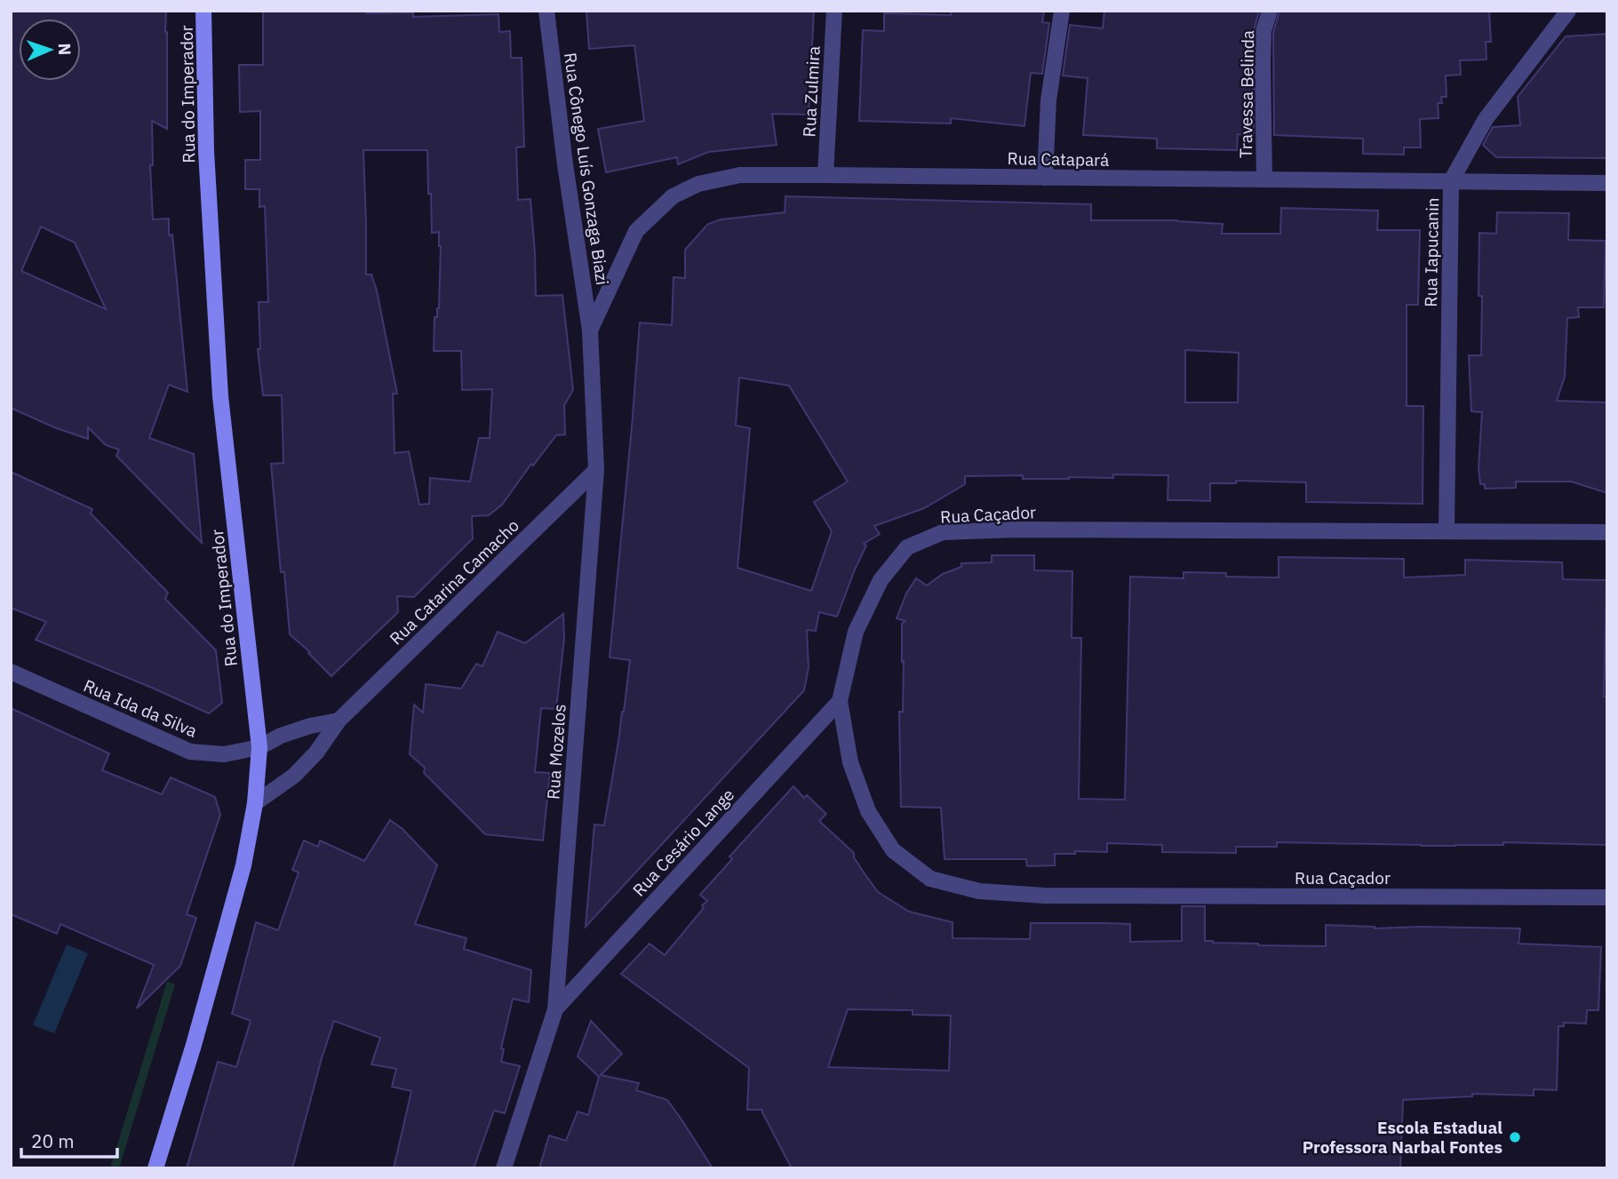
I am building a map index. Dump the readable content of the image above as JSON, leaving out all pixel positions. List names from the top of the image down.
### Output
{
  "streets": {
    "street": [
      "Rua Zulmira",
      "Rua do Imperador",
      "Travessa Belinda",
      "Rua Catapará",
      "Rua Cônego Luís Gonzaga Biazi",
      "Rua Iapucanin",
      "Rua Caçador",
      "Rua Catarina Camacho",
      "Rua Ida da Silva",
      "Rua Mozelos",
      "Rua Cesário Lange"
    ]
  },
  "crossings": [
    ["Rua Zulmira", "Rua Catapará"],
    ["Rua do Imperador", "Rua Catarina Camacho"],
    ["Rua do Imperador", "Rua Ida da Silva"],
    ["Travessa Belinda", "Rua Catapará"],
    ["Rua Catapará", "Rua Cônego Luís Gonzaga Biazi"],
    ["Rua Catapará", "Rua Iapucanin"],
    ["Rua Catapará", "Rua Mozelos"],
    ["Rua Cônego Luís Gonzaga Biazi", "Rua Mozelos"],
    ["Rua Iapucanin", "Rua Caçador"],
    ["Rua Caçador", "Rua Cesário Lange"],
    ["Rua Catarina Camacho", "Rua Mozelos"],
    ["Rua Mozelos", "Rua Cesário Lange"]
  ],
  "places": ["Escola Estadual Professora Narbal Fontes"],
  "scale_bar": "20 m",
  "north": "right"
}
